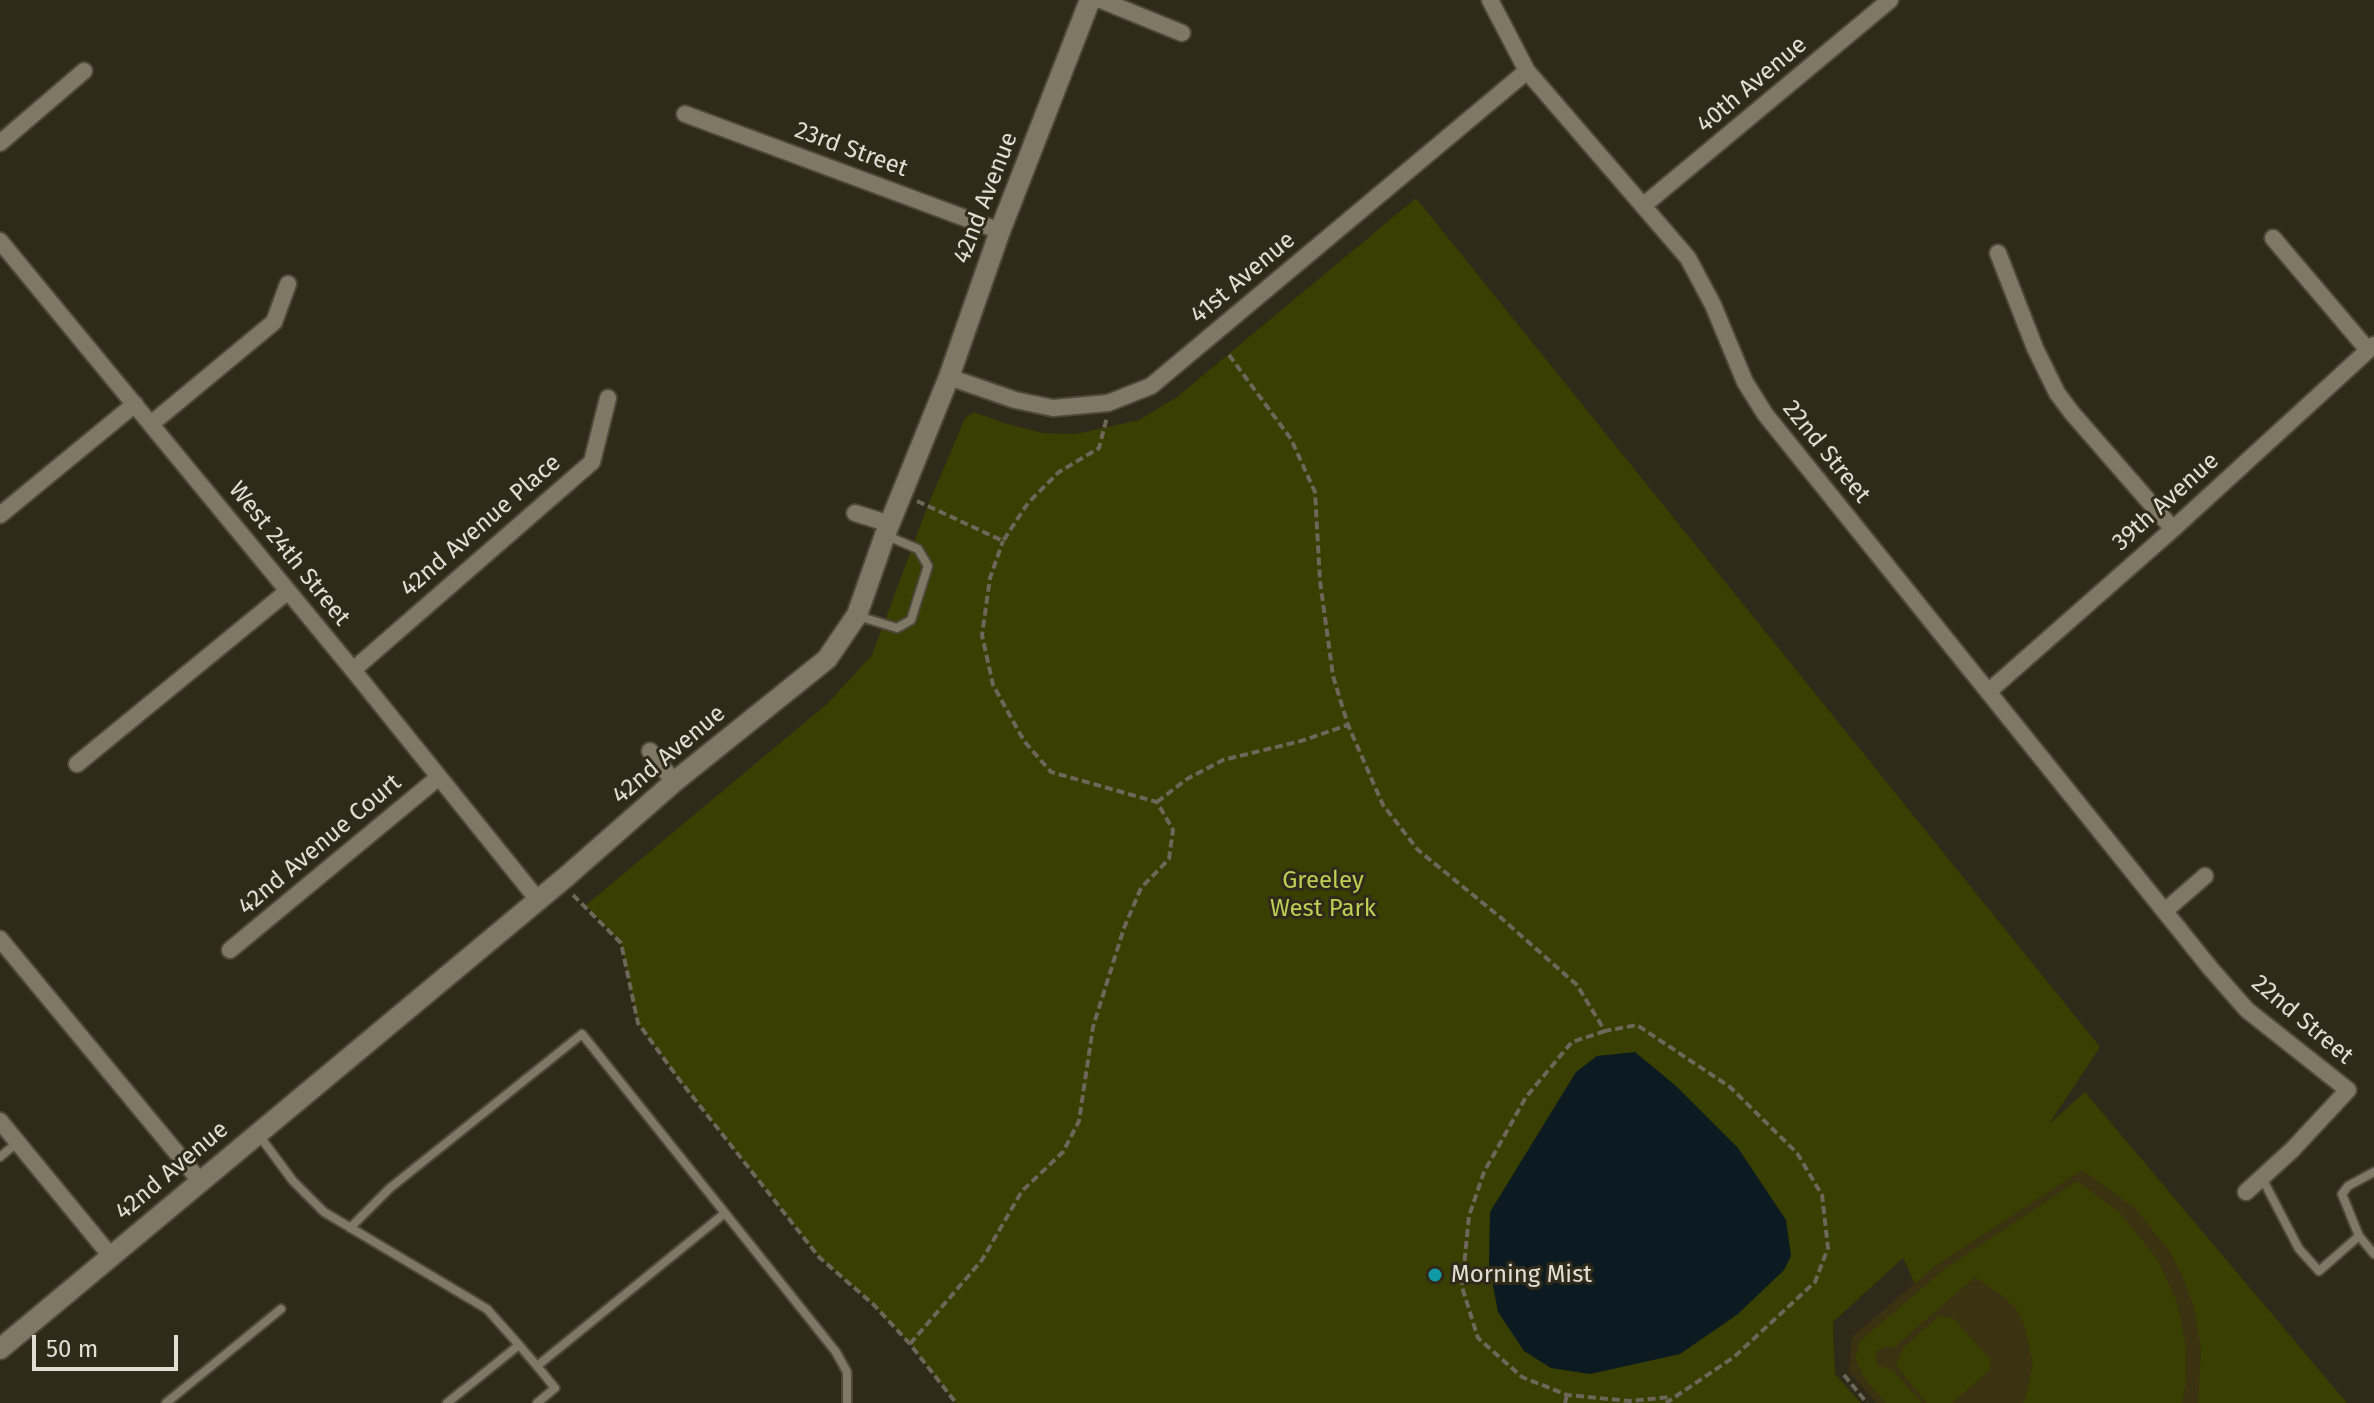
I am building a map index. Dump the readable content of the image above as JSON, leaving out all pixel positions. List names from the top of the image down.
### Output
{
  "streets": {
    "street": [
      "40th Avenue",
      "23rd Street",
      "42nd Avenue",
      "41st Avenue",
      "22nd Street",
      "39th Avenue",
      "42nd Avenue Place",
      "West 24th Street",
      "42nd Avenue Court"
    ]
  },
  "crossings": [
    ["40th Avenue", "22nd Street"],
    ["23rd Street", "42nd Avenue"],
    ["42nd Avenue", "41st Avenue"],
    ["42nd Avenue", "West 24th Street"],
    ["41st Avenue", "22nd Street"],
    ["22nd Street", "39th Avenue"],
    ["42nd Avenue Place", "West 24th Street"],
    ["West 24th Street", "42nd Avenue Court"]
  ],
  "parks": ["Greeley West Park"],
  "places": ["Morning Mist"],
  "scale_bar": "50 m"
}
